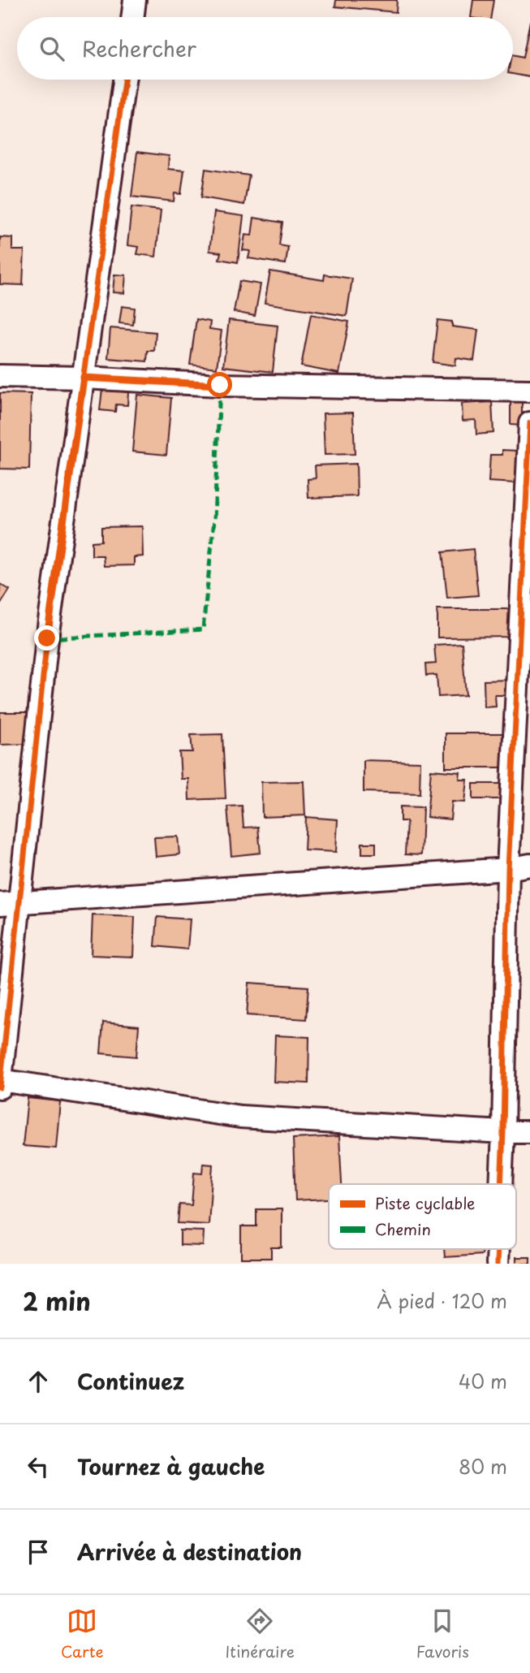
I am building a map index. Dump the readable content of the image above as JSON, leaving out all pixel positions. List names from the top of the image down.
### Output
{
  "legend": ["Piste cyclable", "Chemin"],
  "page": {
    "search": "Rechercher",
    "heading": ["2 min", "À pied · 120 m"],
    "list": [
      ["Continuez", "40 m"],
      ["Tournez à gauche", "80 m"],
      "Arrivée à destination"
    ],
    "nav": ["Carte", "Itinéraire", "Favoris"]
  }
}
